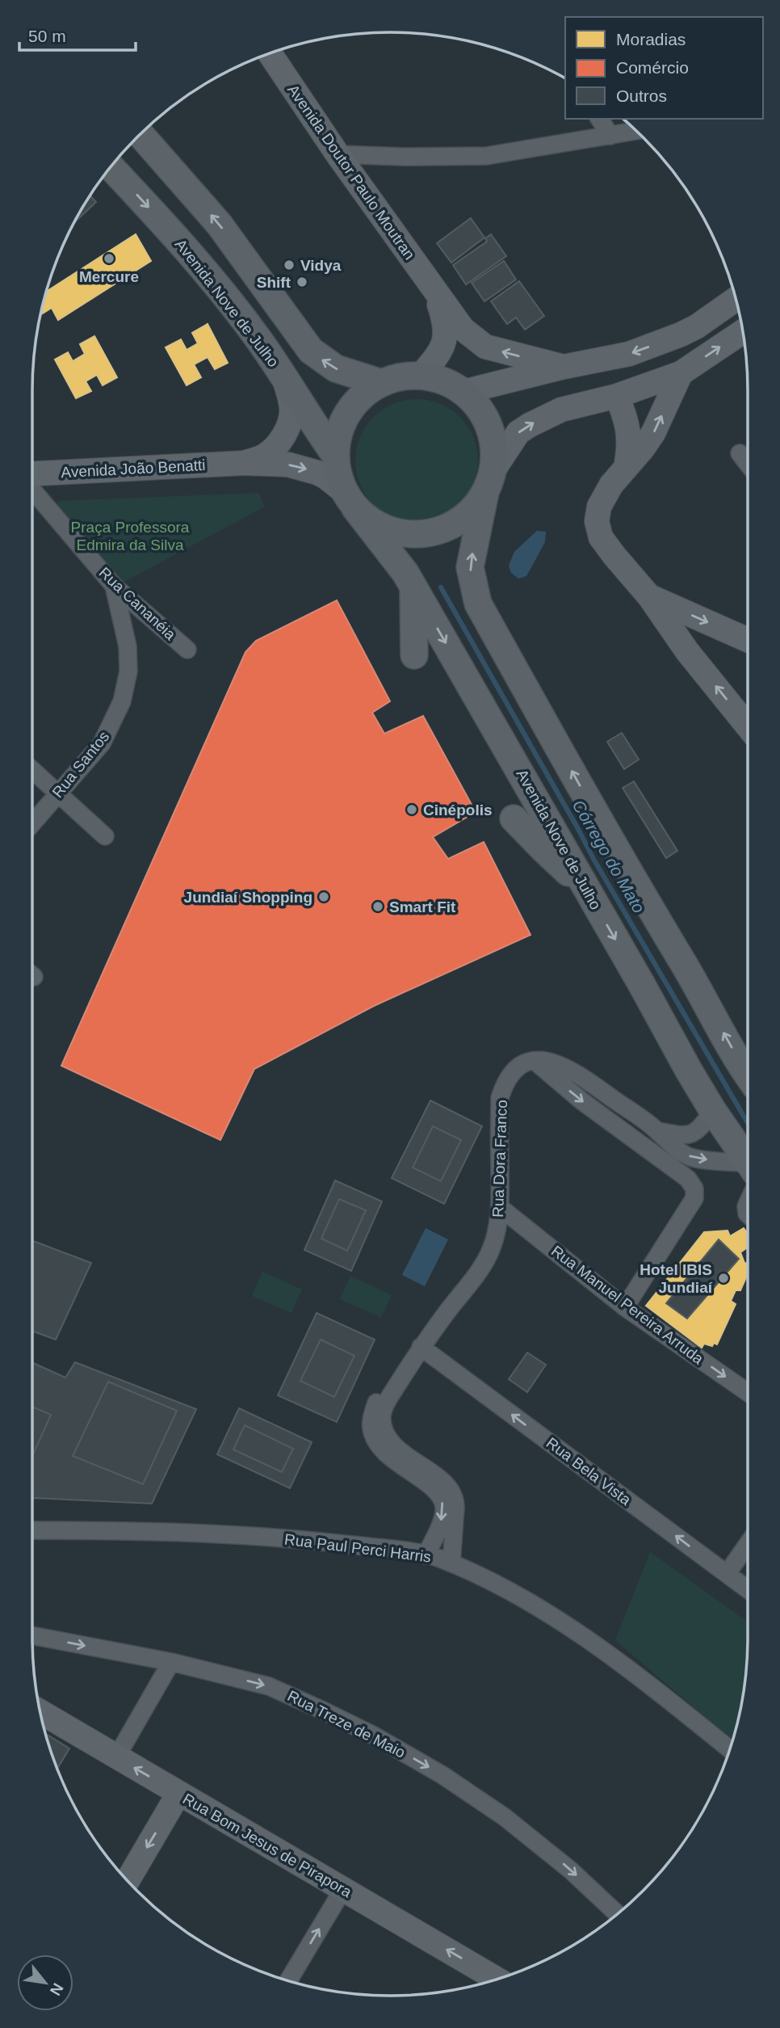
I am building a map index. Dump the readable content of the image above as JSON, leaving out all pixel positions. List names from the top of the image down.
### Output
{
  "streets": {
    "main road": ["Avenida Nove de Julho"],
    "street": [
      "Avenida Doutor Paulo Moutran",
      "Avenida João Benatti",
      "Rua Cananéia",
      "Rua Santos",
      "Rua Dora Franco",
      "Rua Manuel Pereira Arruda",
      "Rua Bela Vista",
      "Rua Paul Perci Harris",
      "Rua Treze de Maio",
      "Rua Bom Jesus de Pirapora"
    ]
  },
  "crossings": [
    ["Avenida Nove de Julho", "Avenida João Benatti"],
    ["Rua Cananéia", "Rua Santos"],
    ["Rua Dora Franco", "Rua Manuel Pereira Arruda"],
    ["Rua Dora Franco", "Rua Bela Vista"],
    ["Rua Dora Franco", "Rua Paul Perci Harris"]
  ],
  "one_way": [
    "Rua Manuel Pereira Arruda",
    "Rua Bela Vista",
    "Rua Treze de Maio",
    "Rua Bom Jesus de Pirapora"
  ],
  "water": ["Córrego do Mato"],
  "parks": ["Praça Professora Edmira da Silva"],
  "places": [
    "Mercure",
    "Vidya",
    "Shift",
    "Cinépolis",
    "Jundiaí Shopping",
    "Smart Fit",
    "Hotel IBIS Jundiaí"
  ],
  "legend": ["Moradias", "Comércio", "Outros"],
  "scale_bar": "50 m",
  "north": "bottom right"
}
